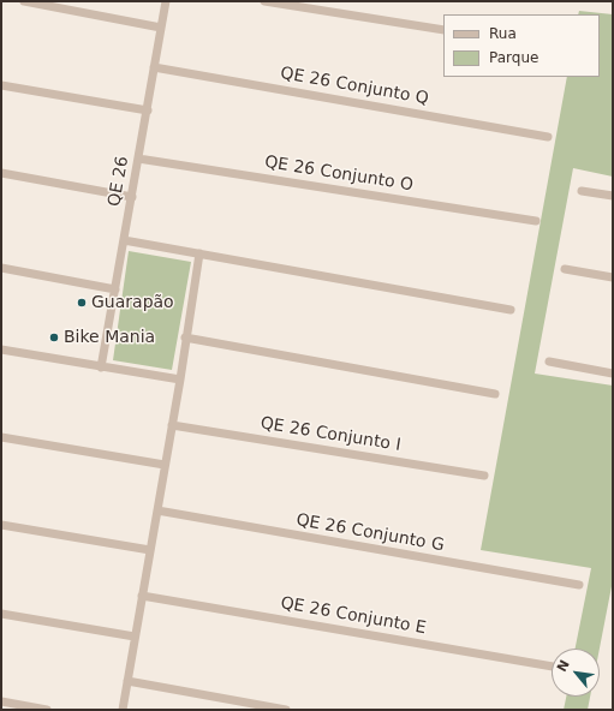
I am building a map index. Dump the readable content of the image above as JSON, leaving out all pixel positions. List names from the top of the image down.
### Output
{
  "streets": {
    "street": [
      "QE 26 Conjunto Q",
      "QE 26 Conjunto O",
      "QE 26",
      "QE 26 Conjunto I",
      "QE 26 Conjunto G",
      "QE 26 Conjunto E"
    ]
  },
  "crossings": [
    ["QE 26 Conjunto Q", "QE 26"],
    ["QE 26 Conjunto O", "QE 26"]
  ],
  "places": ["Guarapão", "Bike Mania"],
  "legend": ["Rua", "Parque"],
  "north": "top left"
}
